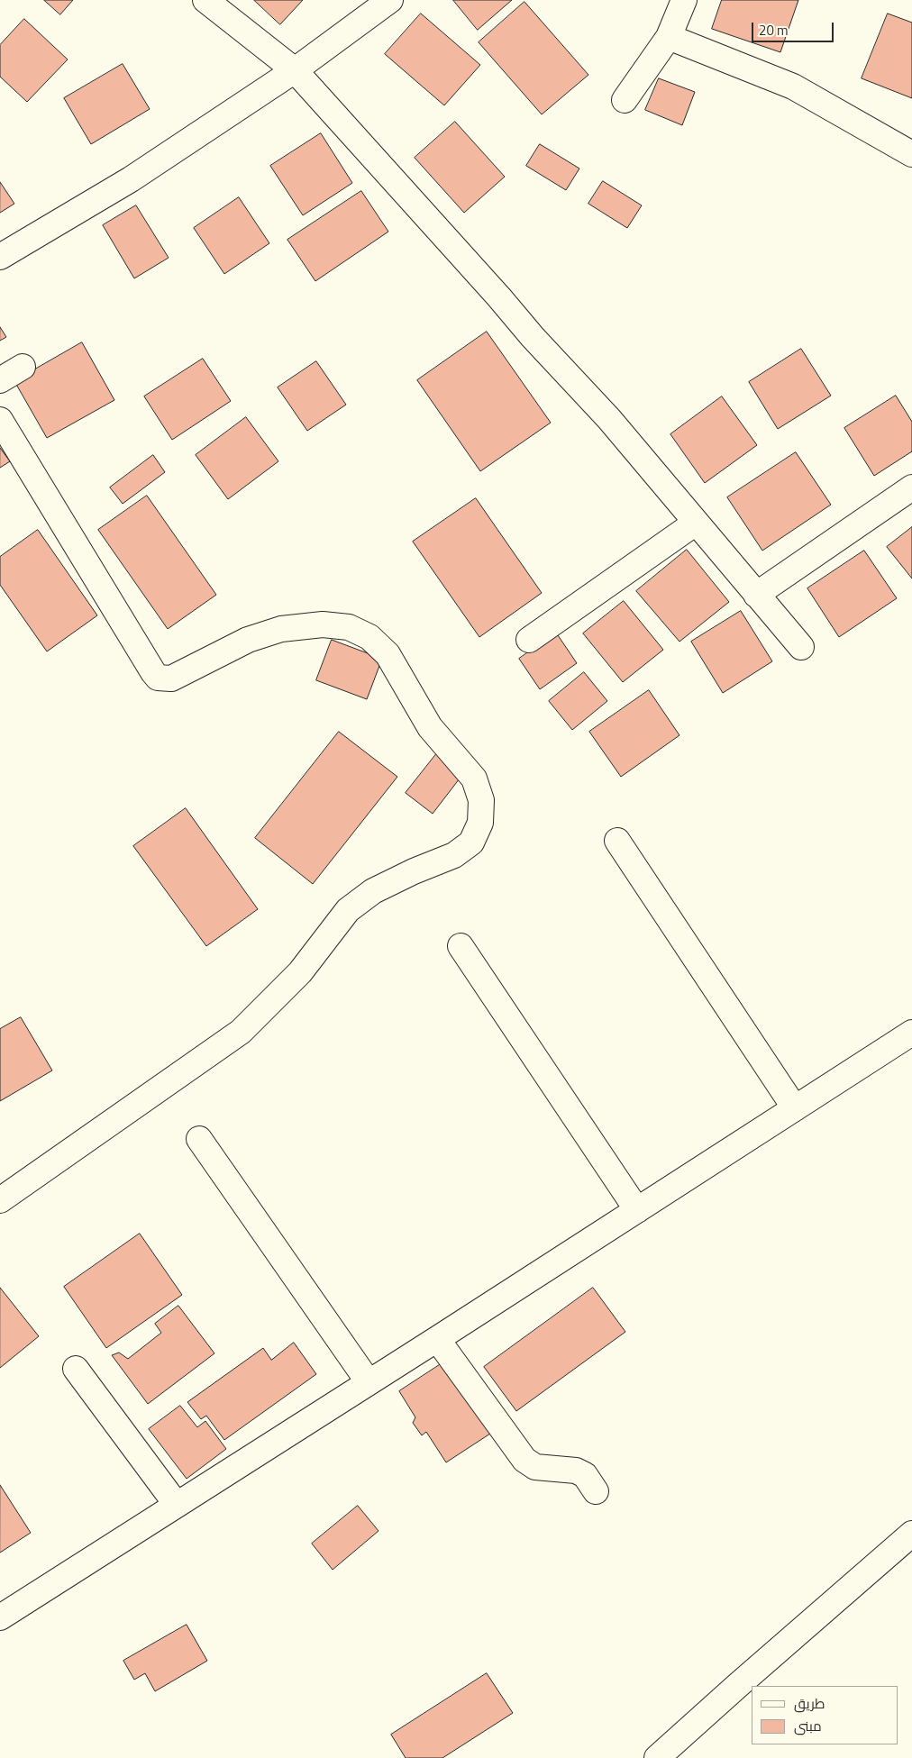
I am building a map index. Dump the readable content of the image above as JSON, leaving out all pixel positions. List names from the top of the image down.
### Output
{
  "legend": ["طريق", "مبنى"],
  "scale_bar": "20 m"
}
